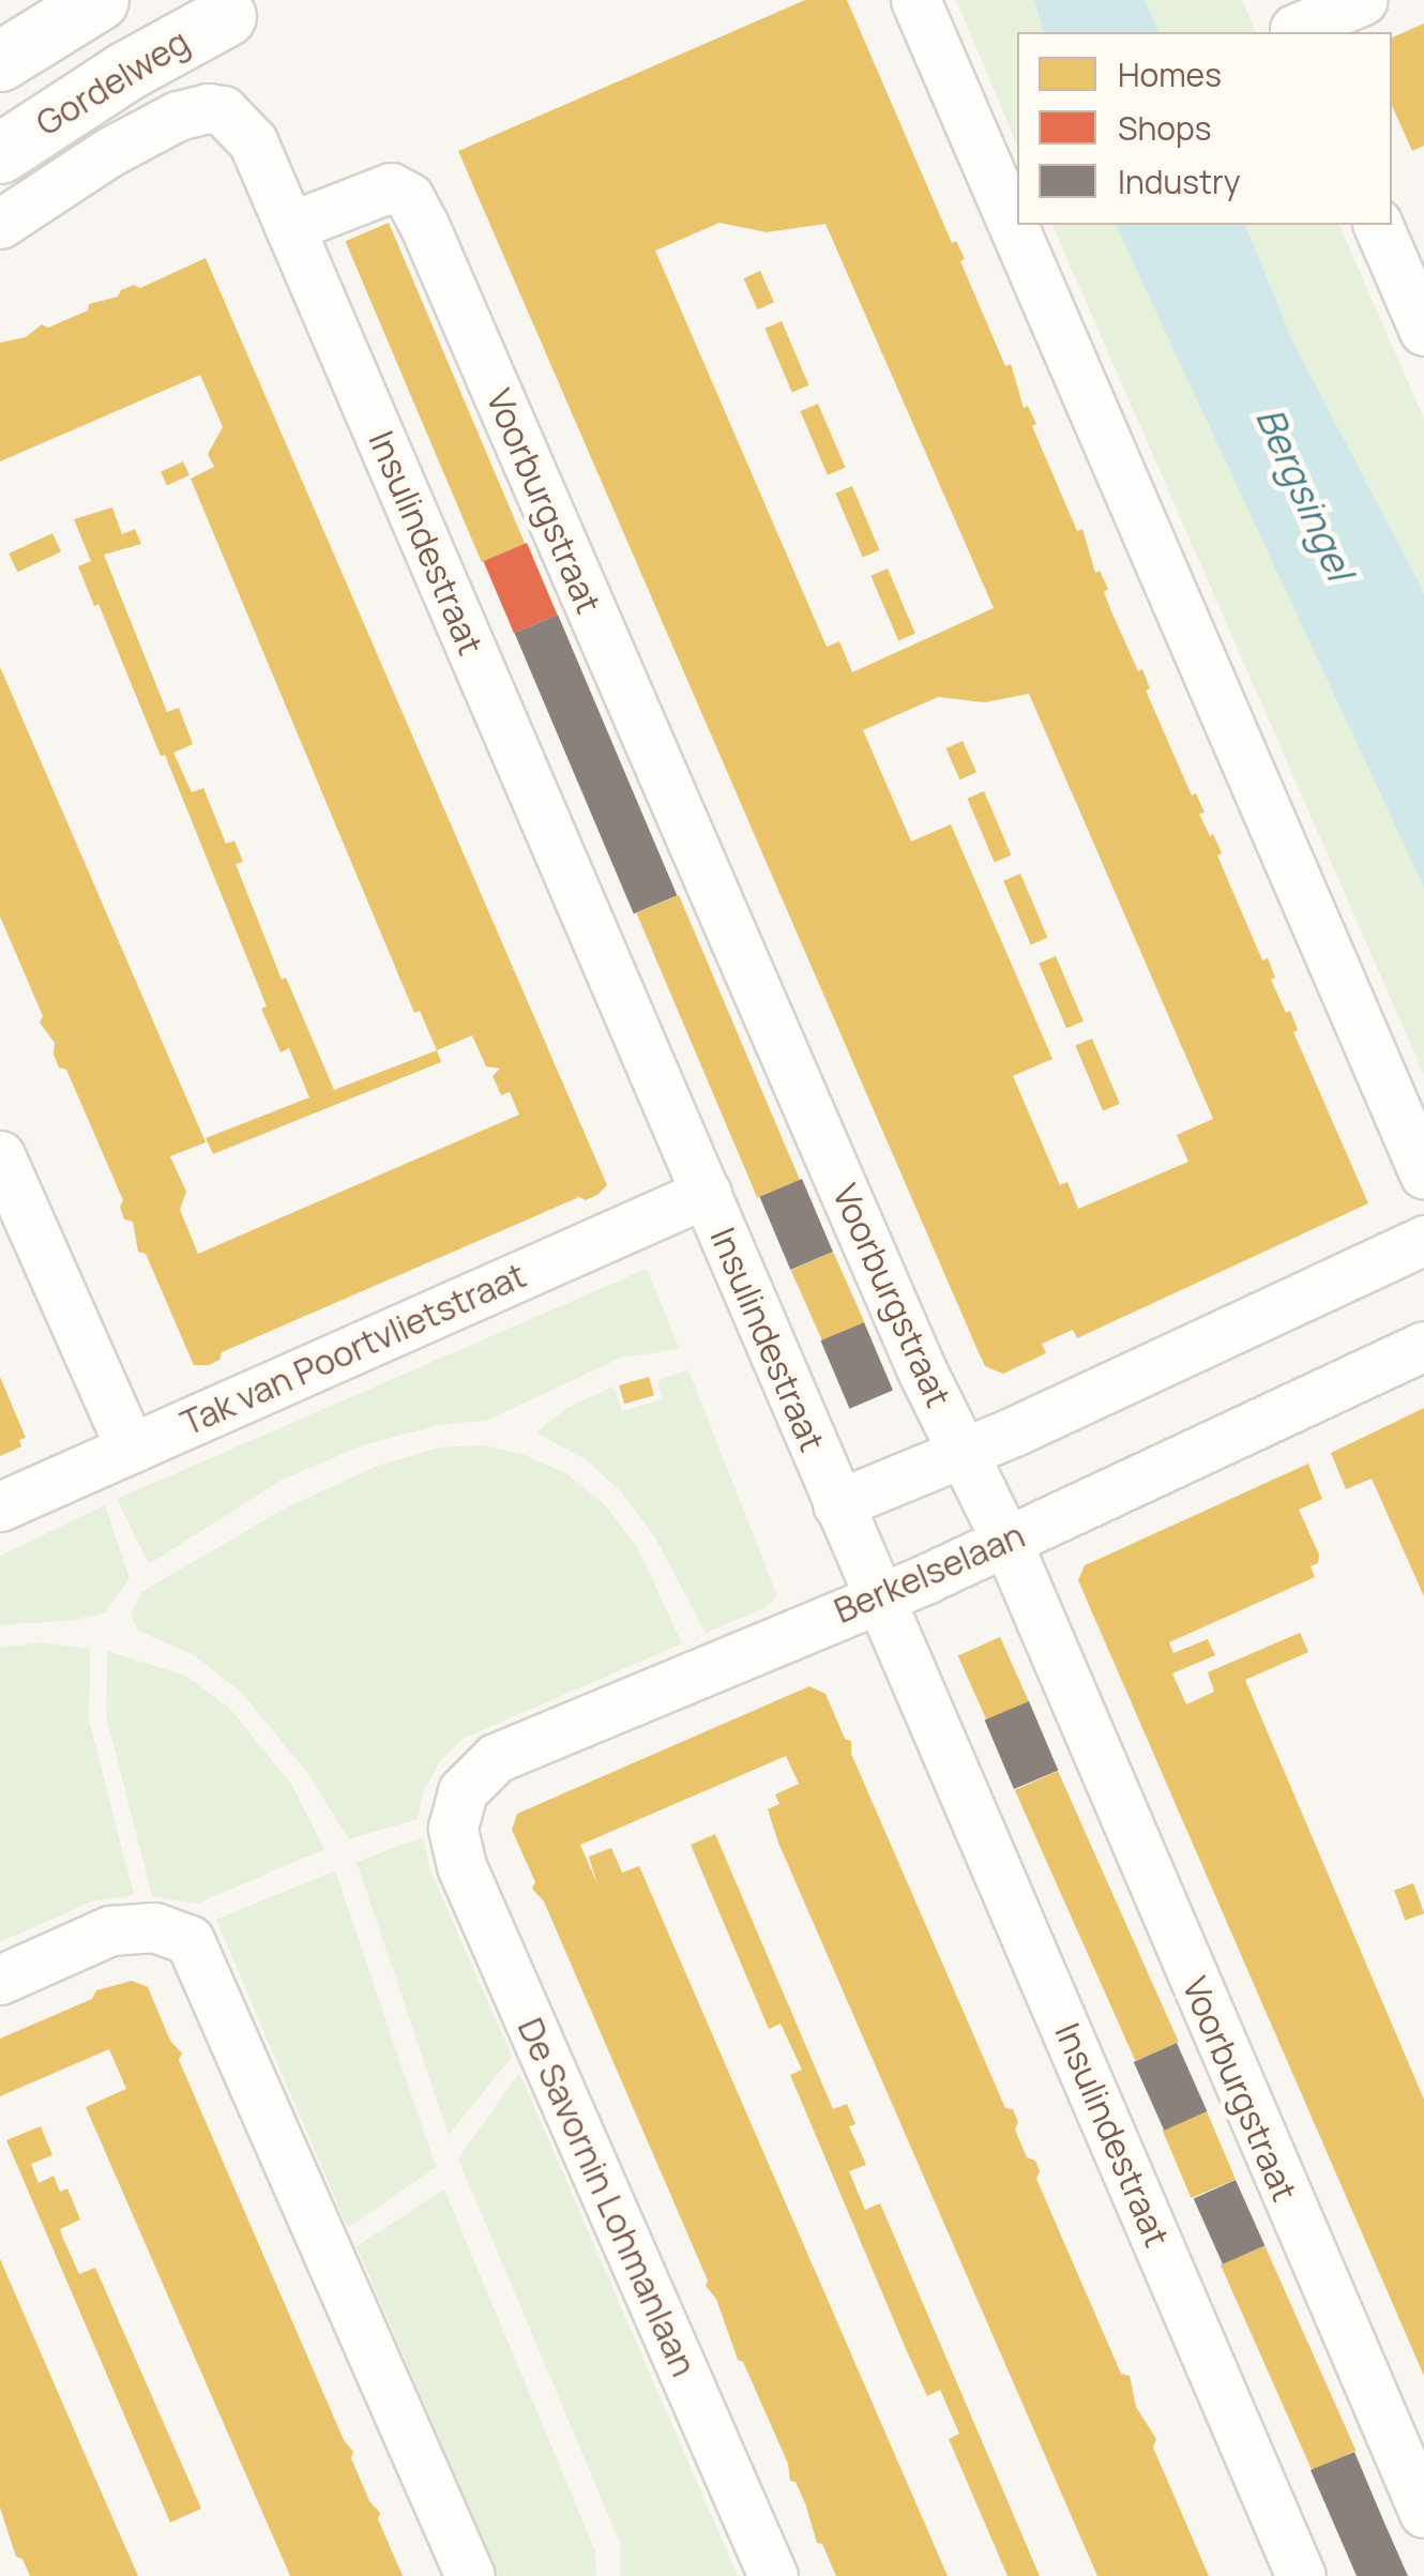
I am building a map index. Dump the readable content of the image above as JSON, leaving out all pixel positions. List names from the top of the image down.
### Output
{
  "streets": {
    "main road": ["Gordelweg"],
    "street": [
      "Voorburgstraat",
      "Insulindestraat",
      "Tak van Poortvlietstraat",
      "Berkelselaan",
      "De Savornin Lohmanlaan"
    ]
  },
  "crossings": [
    ["Gordelweg", "Insulindestraat"],
    ["Voorburgstraat", "Insulindestraat"],
    ["Voorburgstraat", "Berkelselaan"],
    ["Insulindestraat", "Tak van Poortvlietstraat"],
    ["Insulindestraat", "Berkelselaan"],
    ["Berkelselaan", "De Savornin Lohmanlaan"]
  ],
  "water": ["Bergsingel"],
  "legend": ["Homes", "Shops", "Industry"]
}
